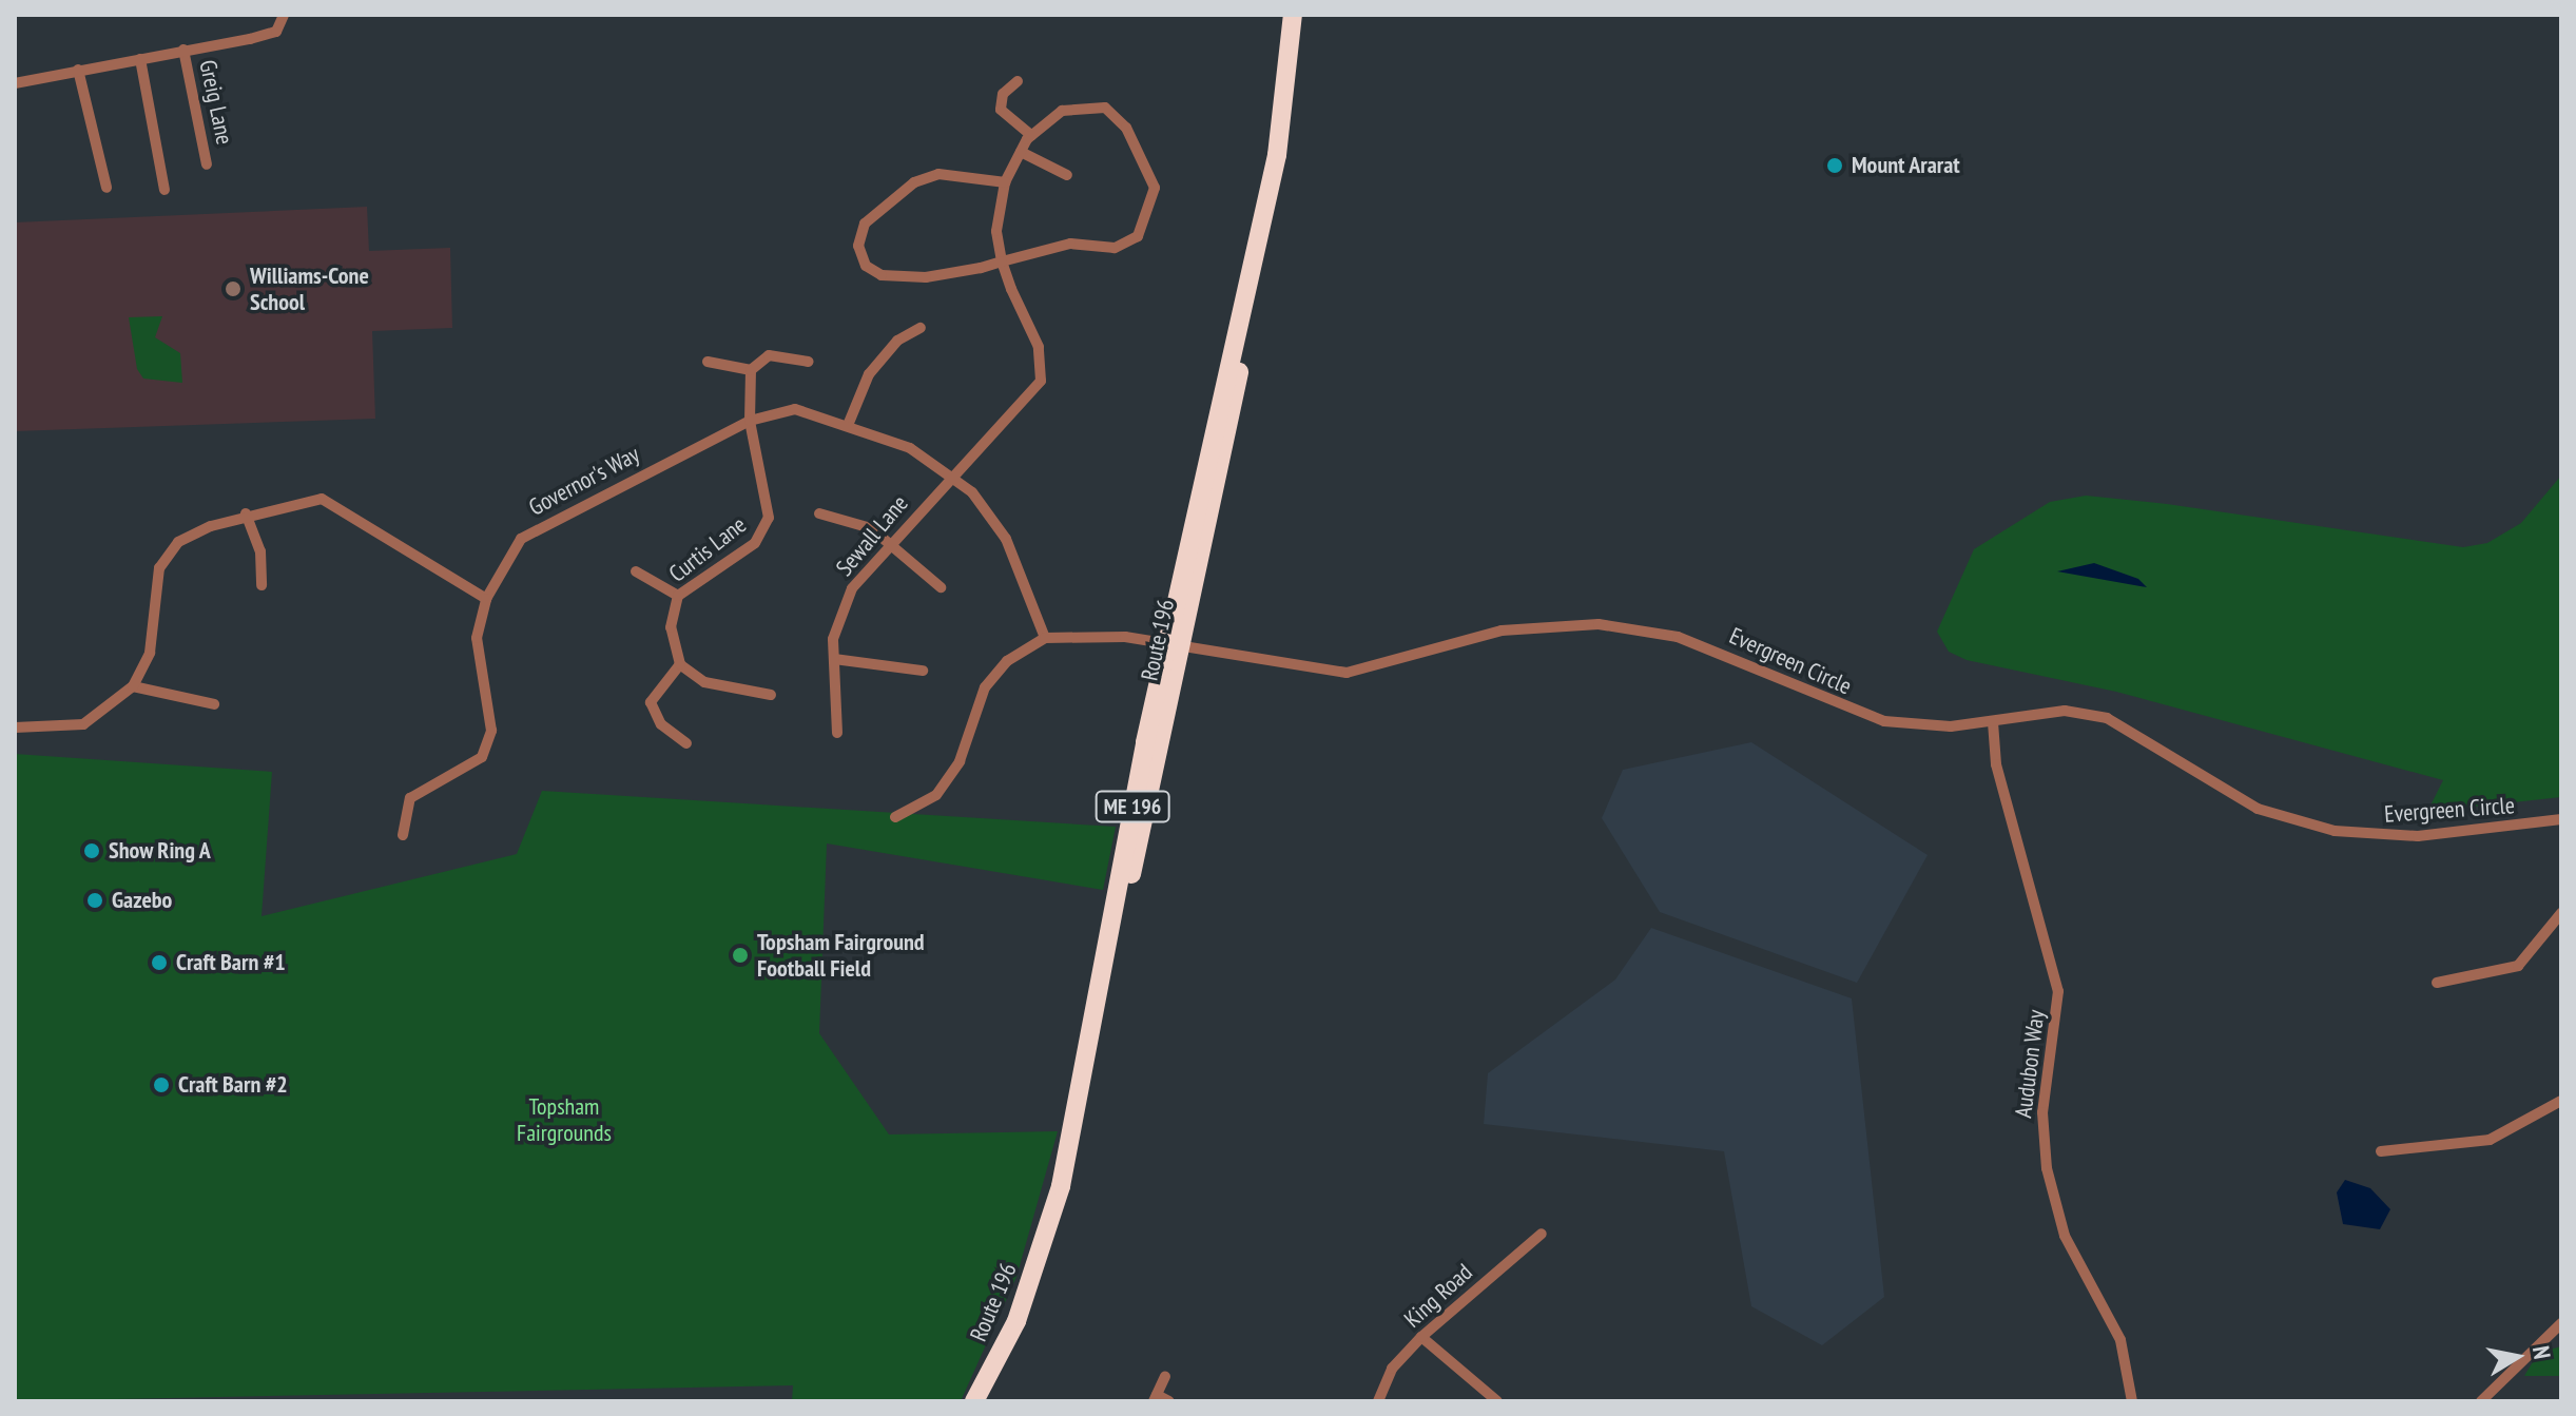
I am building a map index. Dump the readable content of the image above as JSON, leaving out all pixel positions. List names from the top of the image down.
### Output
{
  "streets": {
    "highway": ["Route 196", "ME 196"],
    "street": [
      "Greig Lane",
      "Governor's Way",
      "Sewall Lane",
      "Curtis Lane",
      "Evergreen Circle",
      "Audubon Way",
      "King Road"
    ]
  },
  "crossings": [
    ["Governor's Way", "Sewall Lane"],
    ["Governor's Way", "Curtis Lane"],
    ["Governor's Way", "Evergreen Circle"],
    ["Route 196", "Evergreen Circle"],
    ["Evergreen Circle", "Audubon Way"]
  ],
  "parks": ["Topsham Fairgrounds"],
  "places": [
    "Mount Ararat",
    "Williams-Cone School",
    "Show Ring A",
    "Gazebo",
    "Topsham Fairground Football Field",
    "Craft Barn #1",
    "Craft Barn #2"
  ],
  "north": "right"
}
